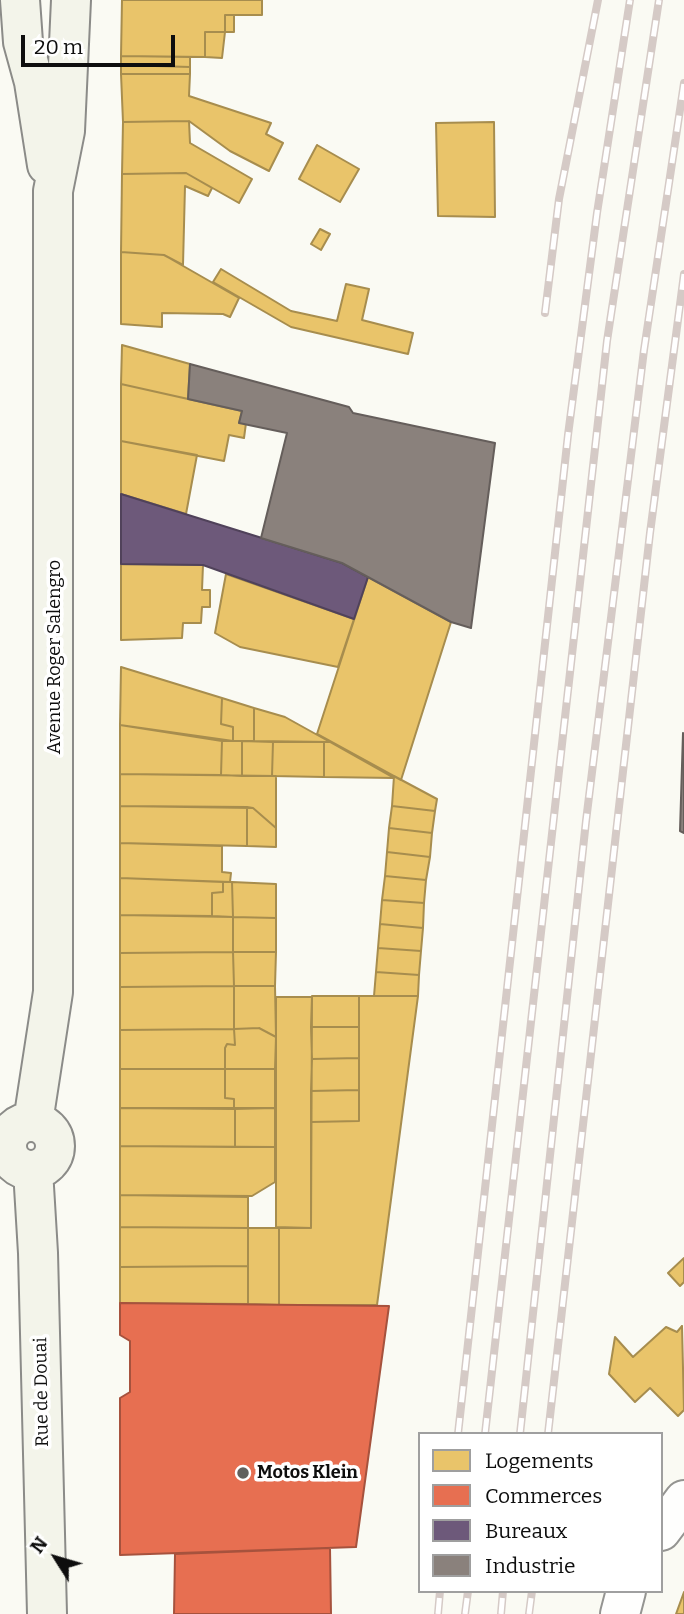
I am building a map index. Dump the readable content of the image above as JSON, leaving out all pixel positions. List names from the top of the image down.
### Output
{
  "streets": {
    "street": ["Avenue Roger Salengro", "Rue de Douai"]
  },
  "crossings": [
    ["Avenue Roger Salengro", "Rue de Douai"]
  ],
  "places": ["Motos Klein"],
  "legend": [
    "Logements",
    "Commerces",
    "Bureaux",
    "Industrie"
  ],
  "scale_bar": "20 m",
  "north": "top left"
}
